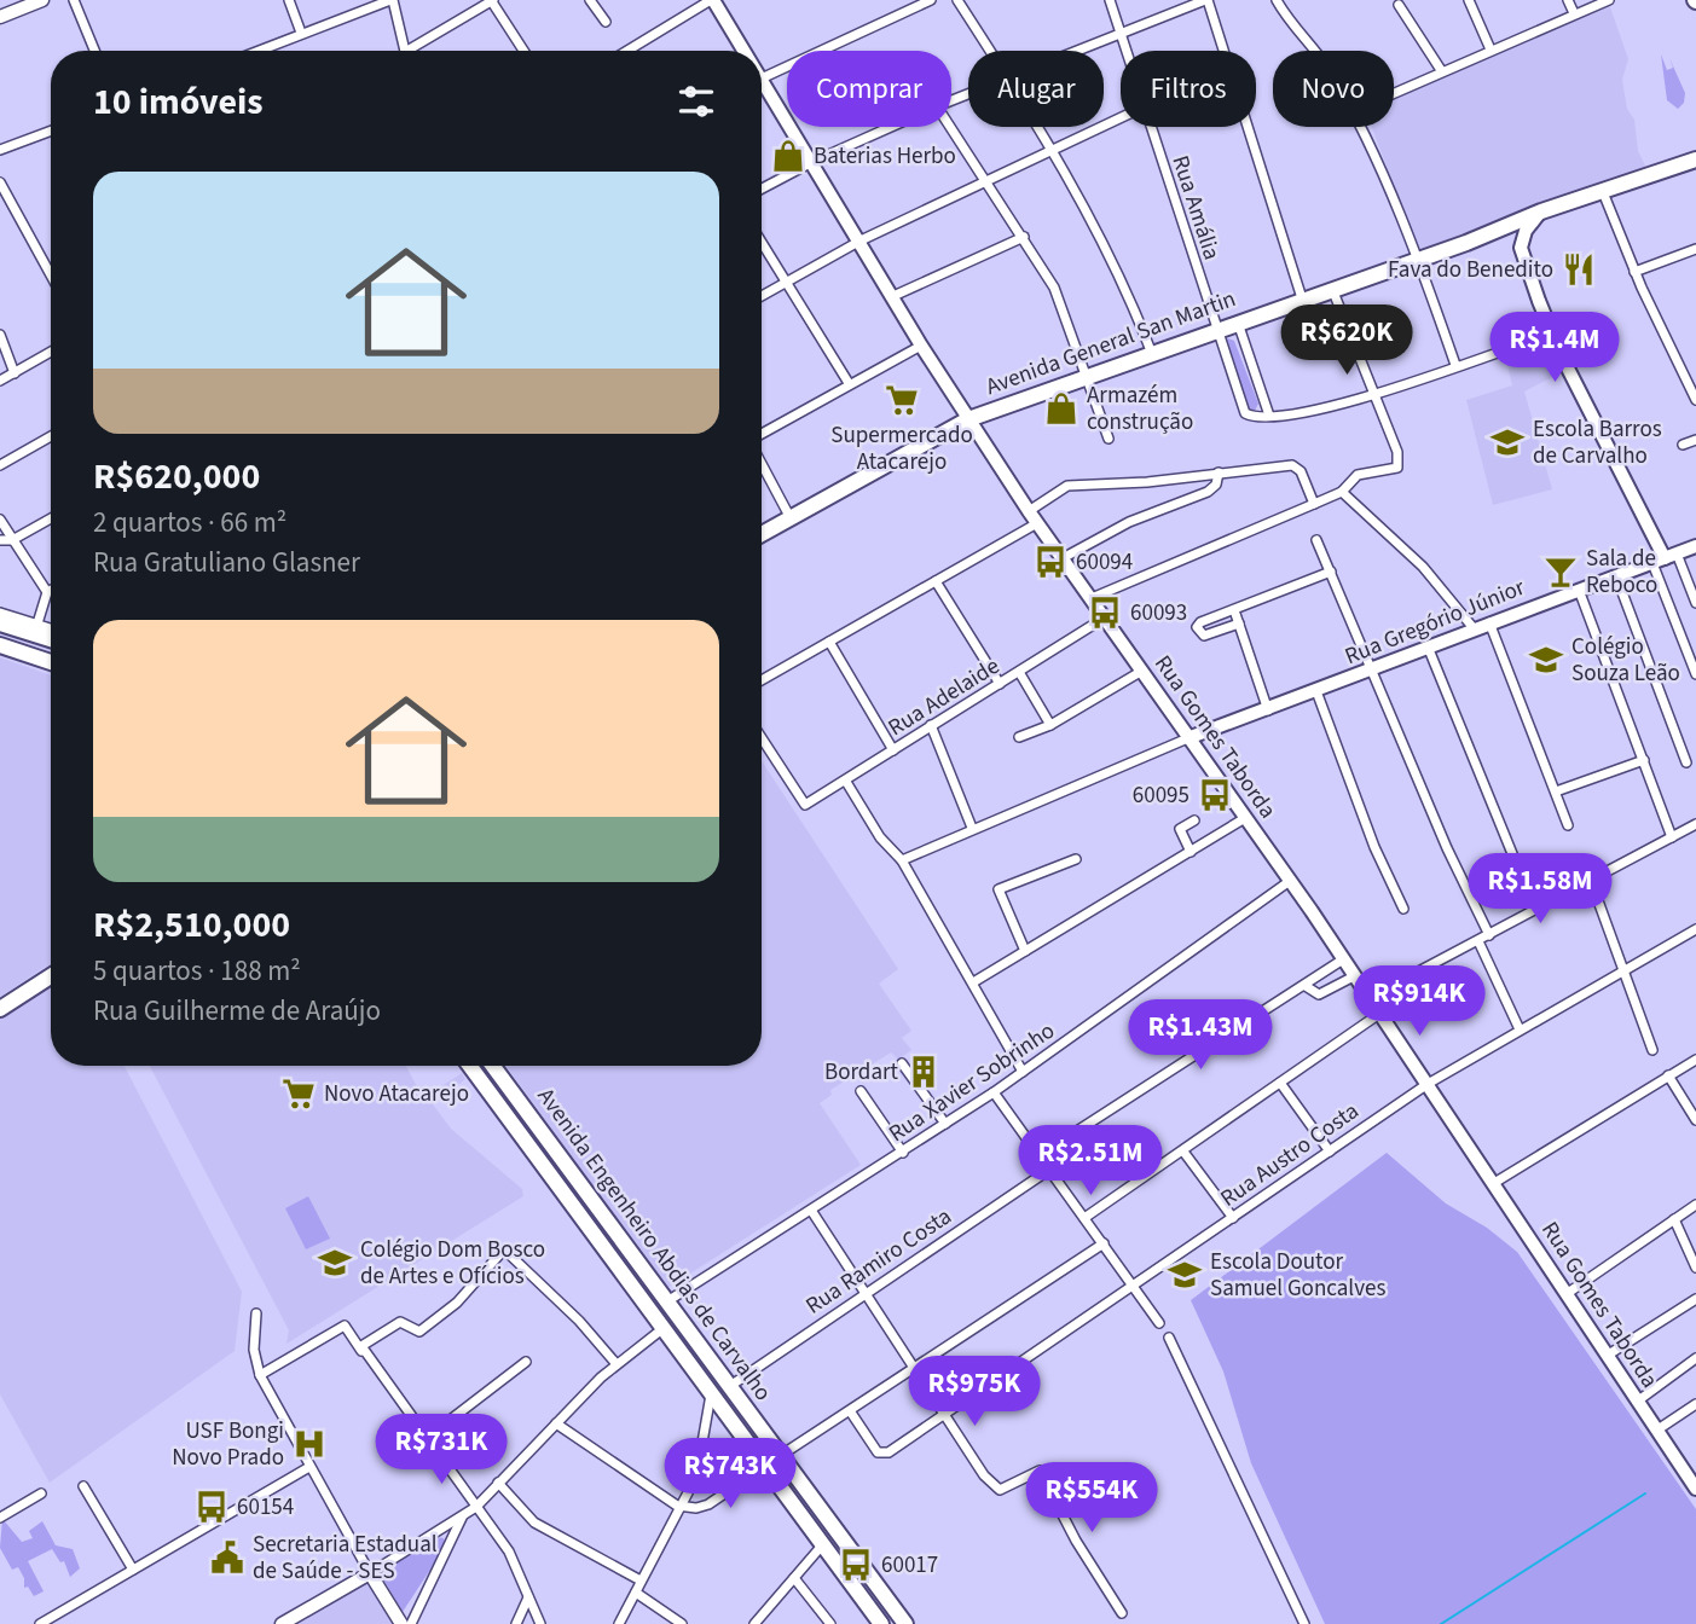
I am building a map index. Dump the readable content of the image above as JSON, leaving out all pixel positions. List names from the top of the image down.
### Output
{
  "streets": {
    "main road": [
      "Avenida General San Martin",
      "Rua Gregório Júnior",
      "Rua Gomes Taborda",
      "Avenida Engenheiro Abdias de Carvalho"
    ],
    "street": [
      "Rua Amália",
      "Rua Adelaide",
      "Rua Xavier Sobrinho",
      "Rua Austro Costa",
      "Rua Ramiro Costa"
    ]
  },
  "crossings": [
    ["Rua Amália", "Avenida General San Martin"],
    ["Avenida General San Martin", "Rua Gomes Taborda"],
    ["Rua Gregório Júnior", "Rua Gomes Taborda"],
    ["Rua Adelaide", "Rua Gomes Taborda"],
    ["Rua Gomes Taborda", "Rua Xavier Sobrinho"],
    ["Rua Gomes Taborda", "Rua Austro Costa"],
    ["Rua Xavier Sobrinho", "Avenida Engenheiro Abdias de Carvalho"],
    ["Avenida Engenheiro Abdias de Carvalho", "Rua Ramiro Costa"]
  ],
  "places": {
    "shop": ["Baterias Herbo", "Armazém construção"],
    "restaurant": ["Fava do Benedito"],
    "supermarket": ["Supermercado Atacarejo", "Novo Atacarejo"],
    "school or university": [
      "Escola Barros de Carvalho",
      "Colégio Souza Leão",
      "Colégio Dom Bosco de Artes e Ofícios",
      "Escola Doutor Samuel Goncalves"
    ],
    "bus stop": [
      "60094",
      "60093",
      "60095",
      "60154",
      "60017"
    ],
    "bar": ["Sala de Reboco"],
    "building": ["Bordart"],
    "hospital": ["USF Bongi Novo Prado"],
    "public building": ["Secretaria Estadual de Saúde - SES"]
  },
  "page": {
    "chip": [
      "Comprar",
      "Alugar",
      "Filtros",
      "Novo"
    ],
    "heading": "10 imóveis",
    "list": [
      {
        "name": "R$620,000",
        "note": "2 quartos · 66 m² · Rua Gratuliano Glasner"
      },
      {
        "name": "R$2,510,000",
        "note": "5 quartos · 188 m² · Rua Guilherme de Araújo"
      }
    ],
    "price": [
      "R$620K",
      "R$1.4M",
      "R$1.58M",
      "R$914K",
      "R$1.43M",
      "R$2.51M",
      "R$975K",
      "R$731K",
      "R$743K",
      "R$554K"
    ]
  }
}
